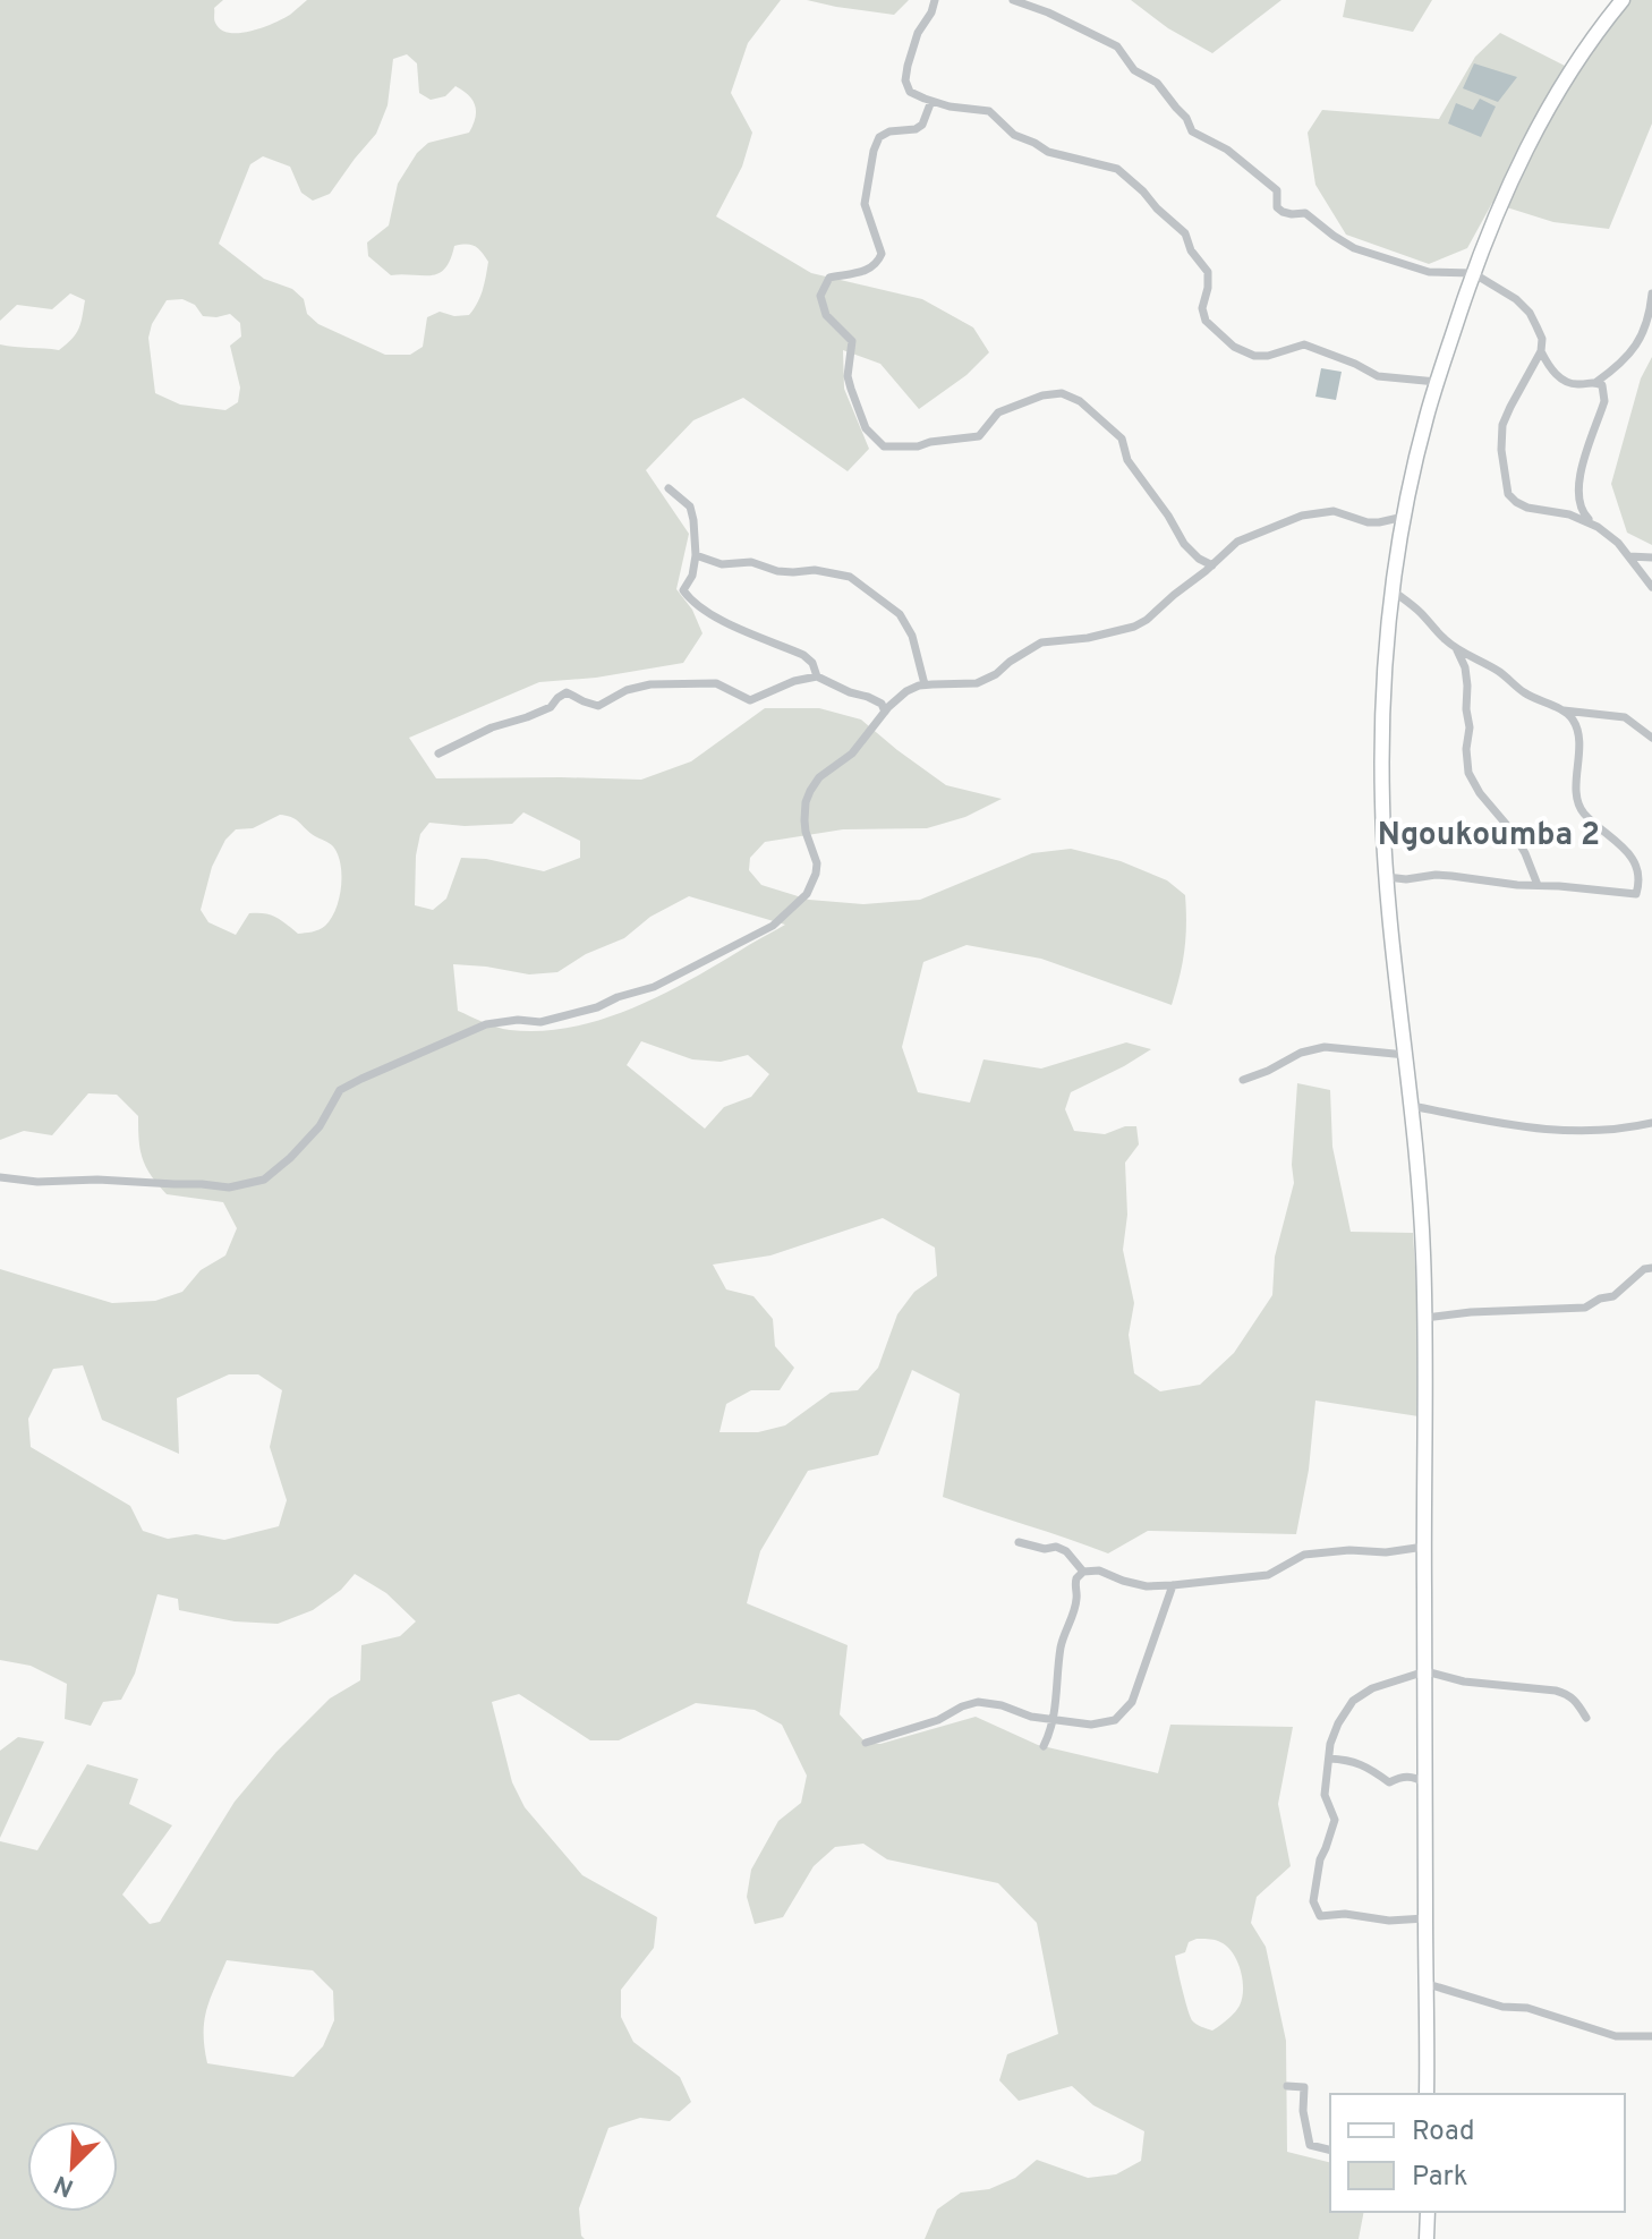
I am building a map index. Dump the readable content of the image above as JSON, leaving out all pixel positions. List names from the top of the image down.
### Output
{
  "districts": ["Ngoukoumba 2"],
  "legend": ["Road", "Park"],
  "north": "bottom left"
}
